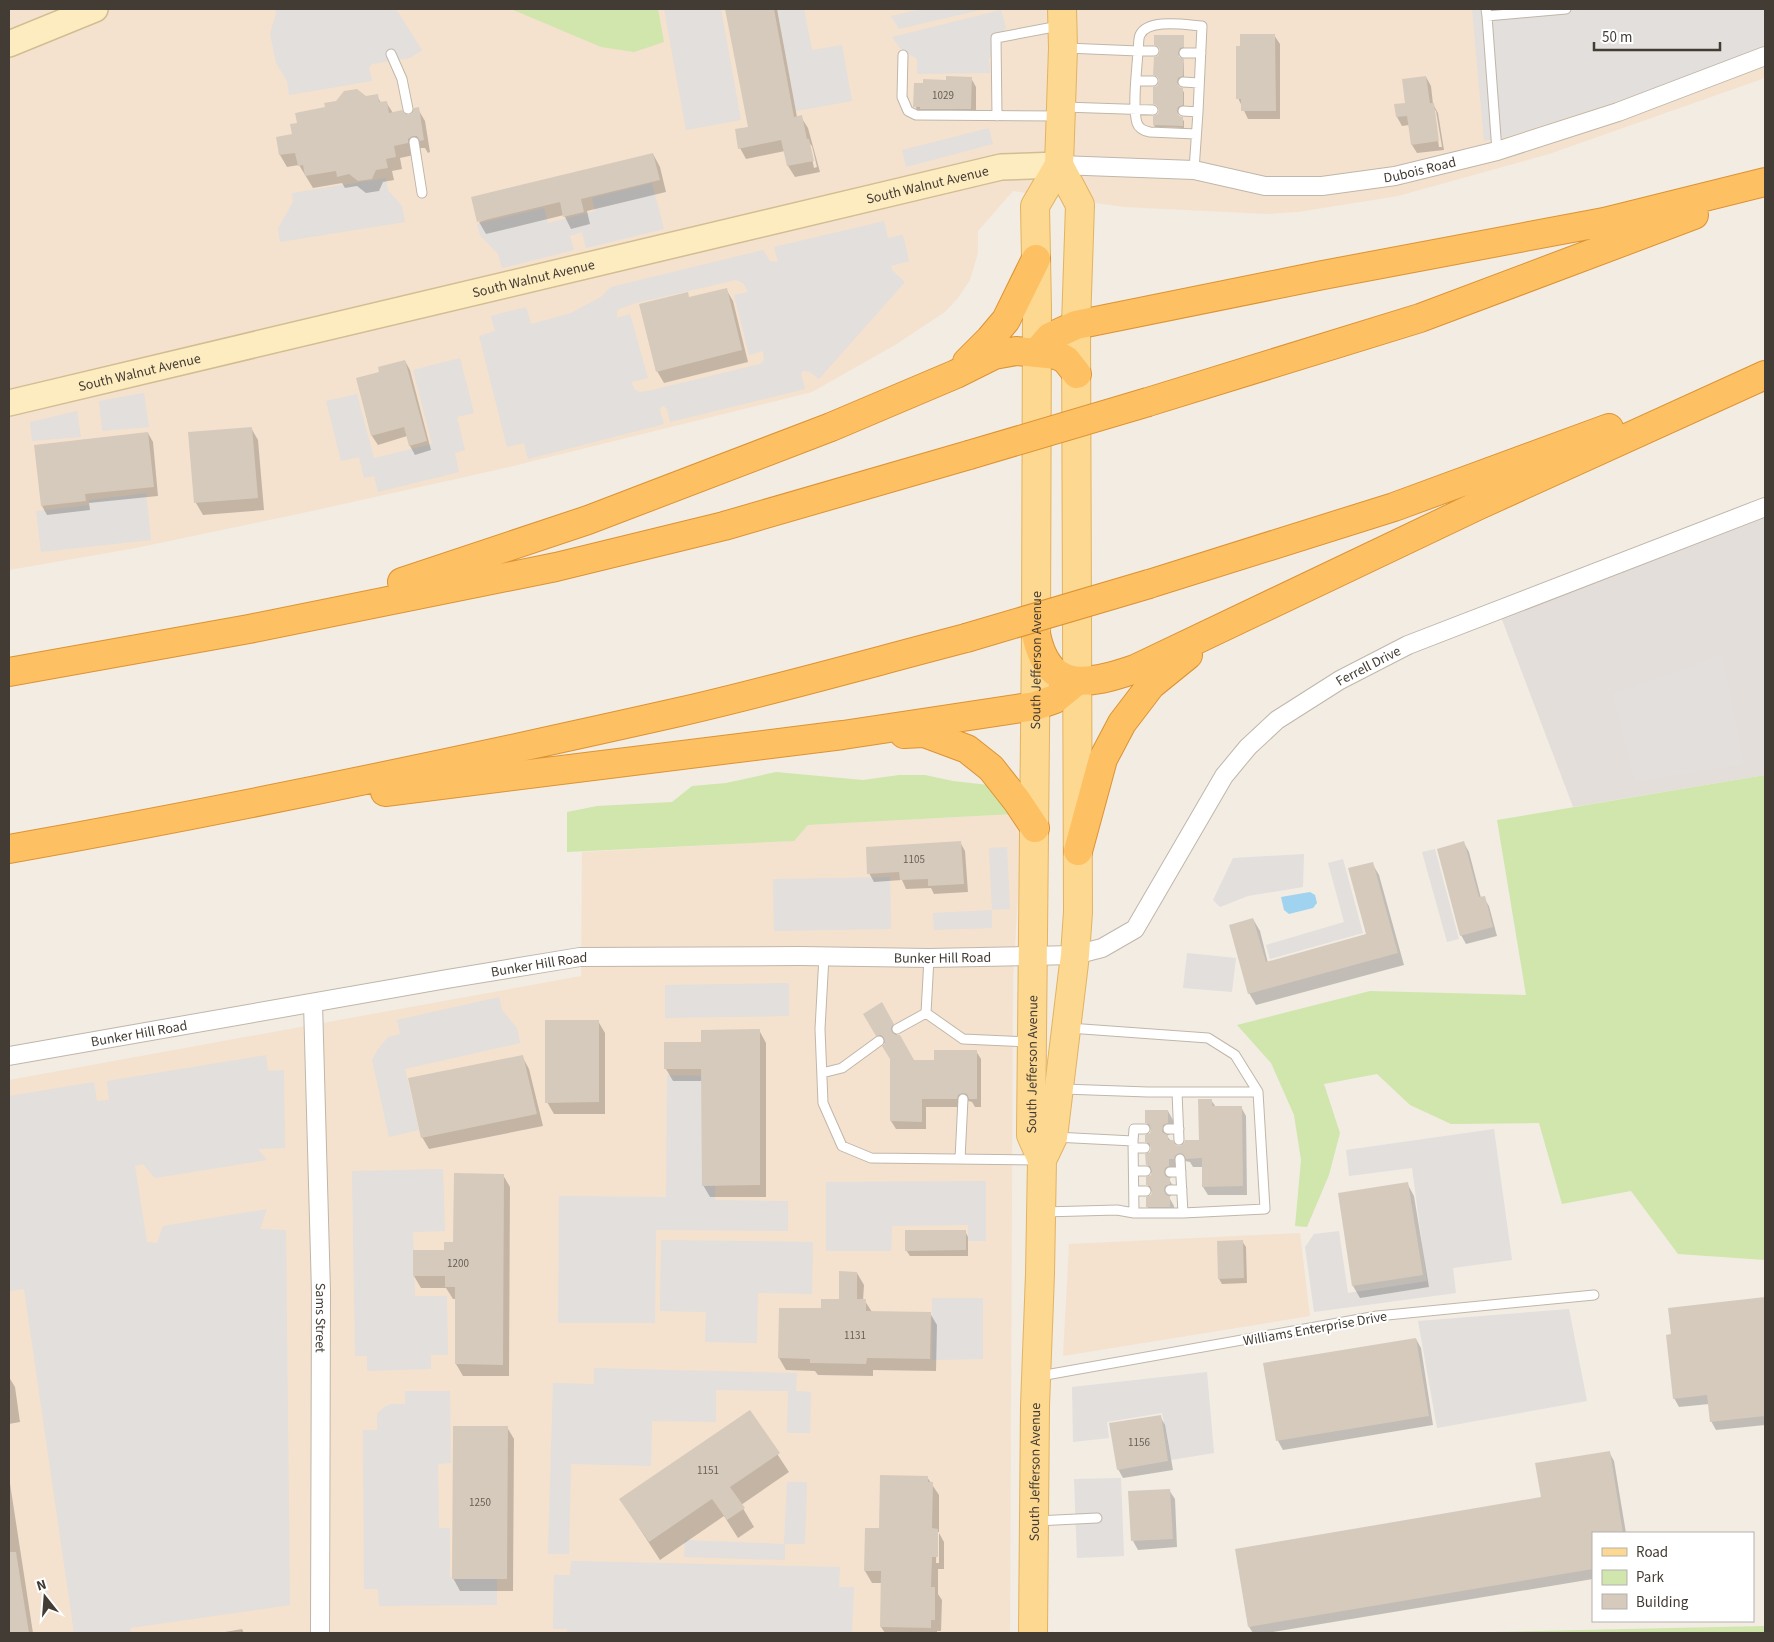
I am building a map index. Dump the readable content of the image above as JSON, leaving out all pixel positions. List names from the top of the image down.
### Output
{
  "streets": {
    "main road": ["South Jefferson Avenue"],
    "street": [
      "Dubois Road",
      "South Walnut Avenue",
      "Ferrell Drive",
      "Bunker Hill Road",
      "Sams Street"
    ],
    "lane": ["Williams Enterprise Drive"]
  },
  "crossings": [
    ["Dubois Road", "South Walnut Avenue"],
    ["Dubois Road", "South Jefferson Avenue"],
    ["South Walnut Avenue", "South Jefferson Avenue"],
    ["South Jefferson Avenue", "Ferrell Drive"],
    ["South Jefferson Avenue", "Bunker Hill Road"],
    ["South Jefferson Avenue", "Williams Enterprise Drive"],
    ["Ferrell Drive", "Bunker Hill Road"],
    ["Bunker Hill Road", "Sams Street"]
  ],
  "house_numbers": [
    "1029",
    "1105",
    "1200",
    "1131",
    "1156",
    "1151",
    "1250"
  ],
  "legend": ["Road", "Park", "Building"],
  "scale_bar": "50 m",
  "north": "top"
}
